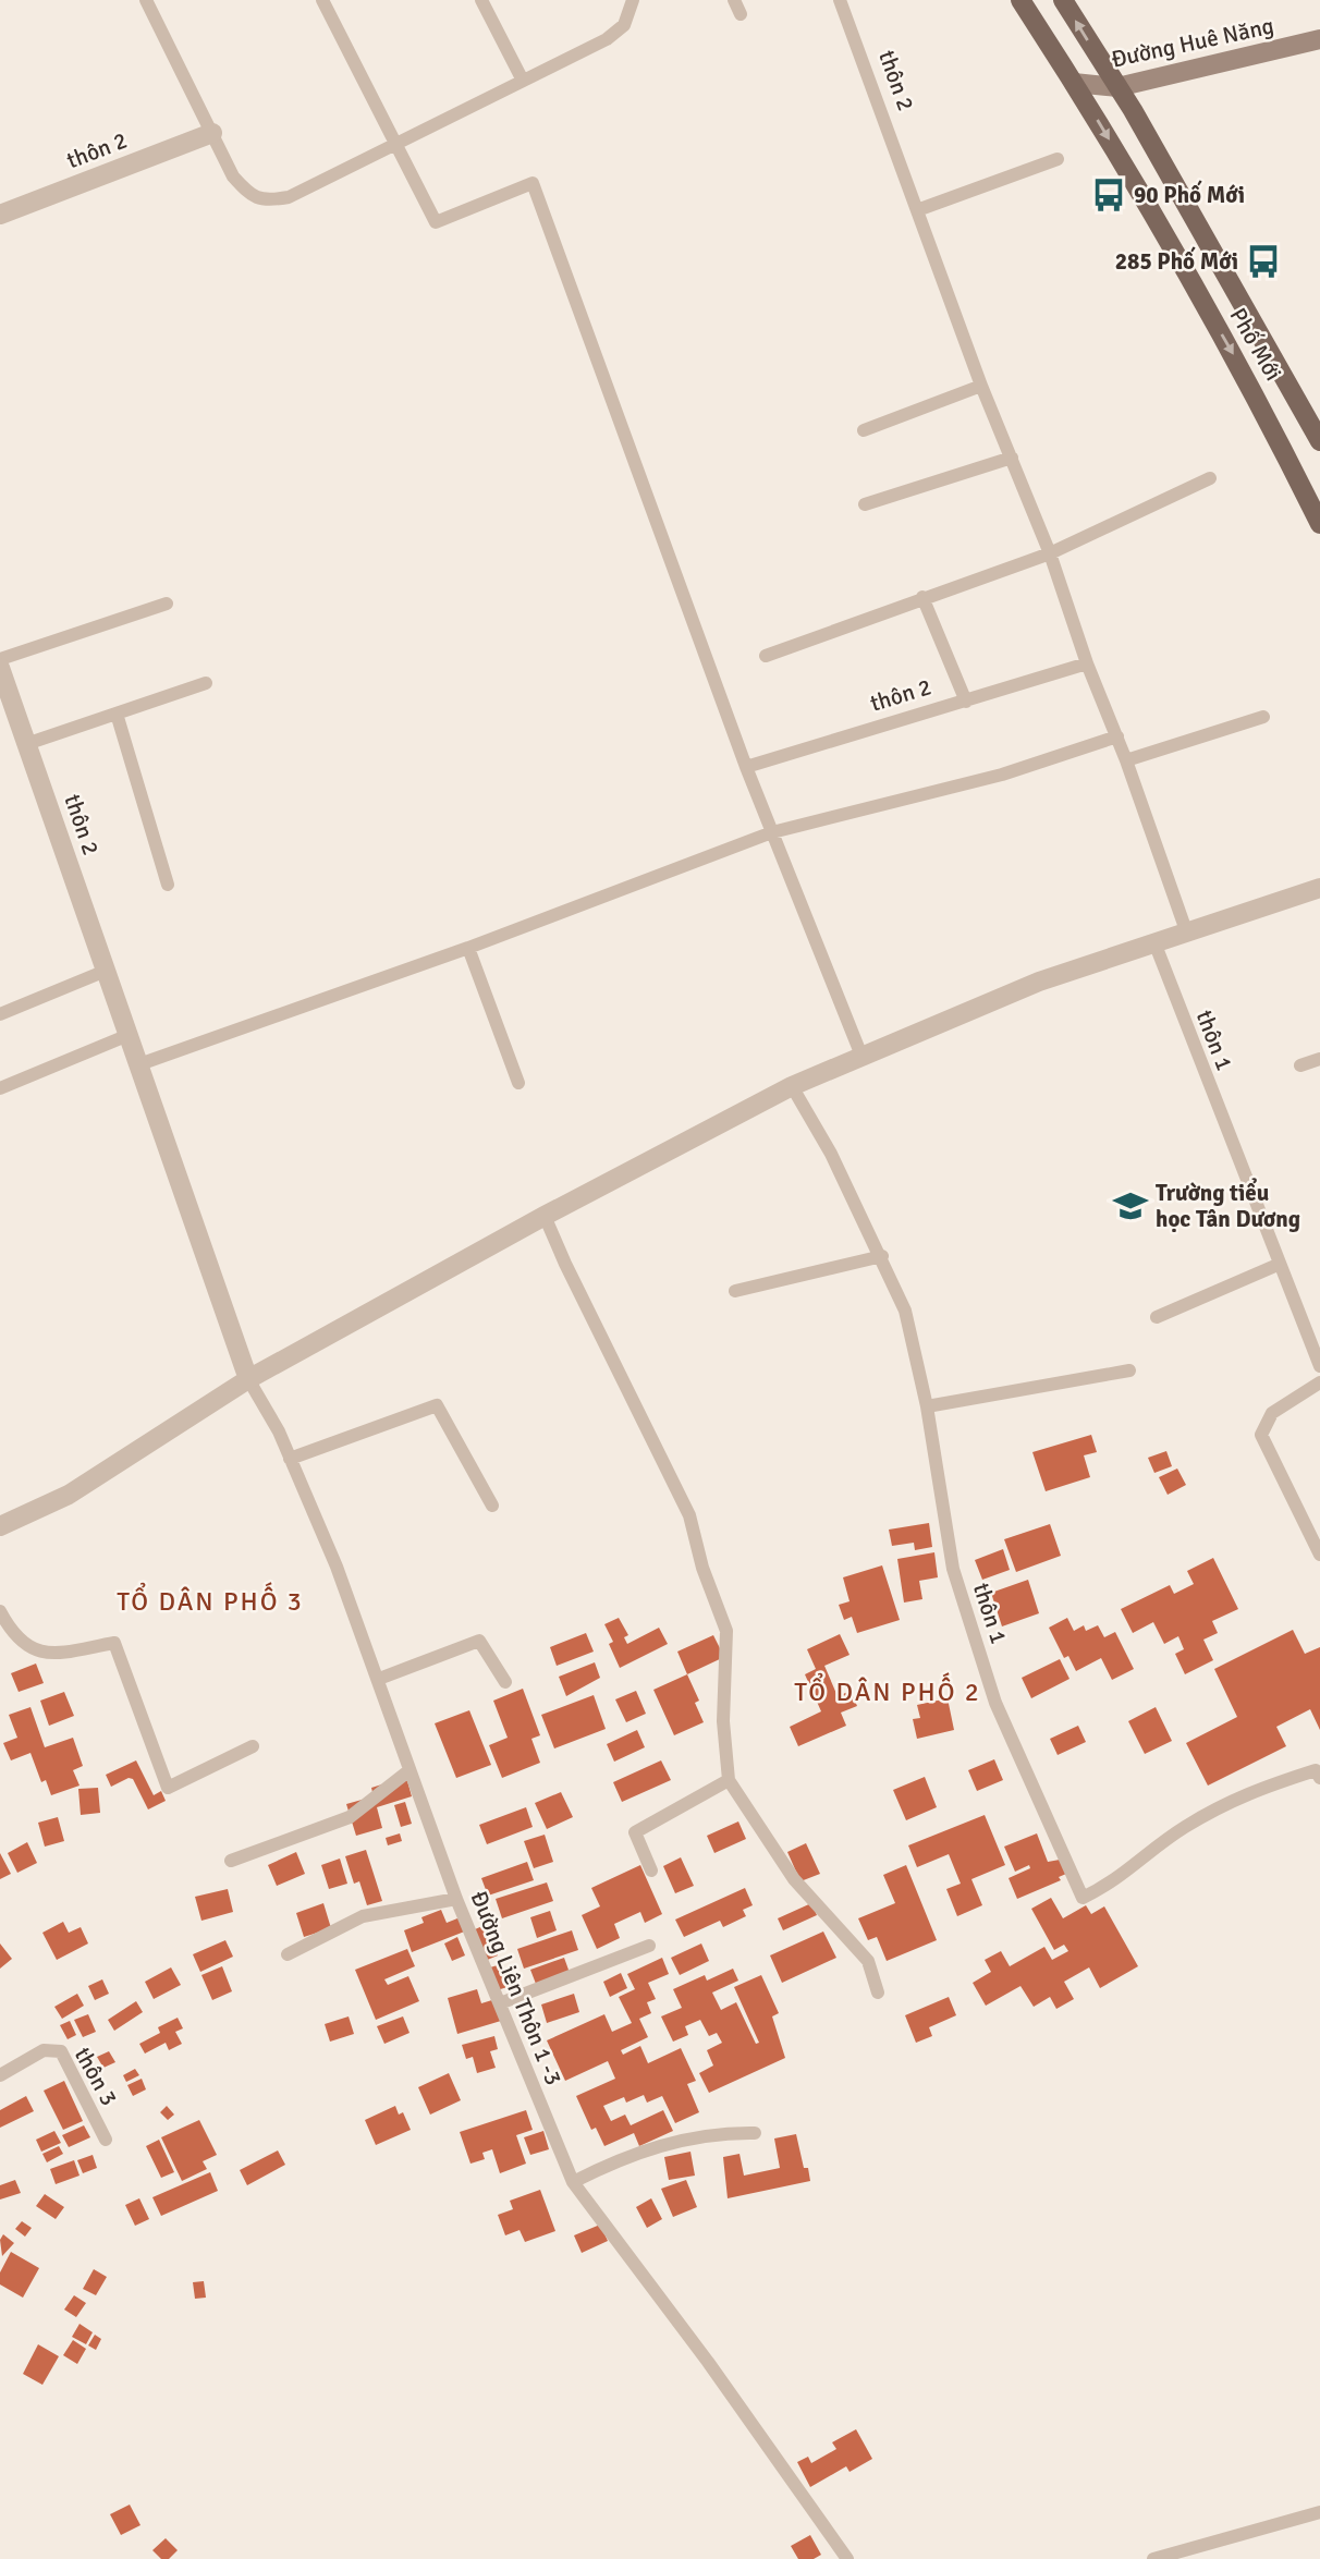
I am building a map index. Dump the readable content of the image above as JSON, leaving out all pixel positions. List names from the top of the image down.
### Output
{
  "streets": {
    "main road": ["Phố Mới"],
    "street": ["Đường Huê Năng", "thôn 2"],
    "lane": ["thôn 1", "Đường Liên Thôn 1 -3", "thôn 3"]
  },
  "crossings": [
    ["Đường Huê Năng", "Phố Mới"],
    ["thôn 2", "Đường Liên Thôn 1 -3"]
  ],
  "districts": ["TỔ DÂN PHỐ 3", "TỔ DÂN PHỐ 2"],
  "places": {
    "bus stop": ["90 Phố Mới", "285 Phố Mới"],
    "school or university": ["Trường tiểu học Tân Dương"]
  }
}
